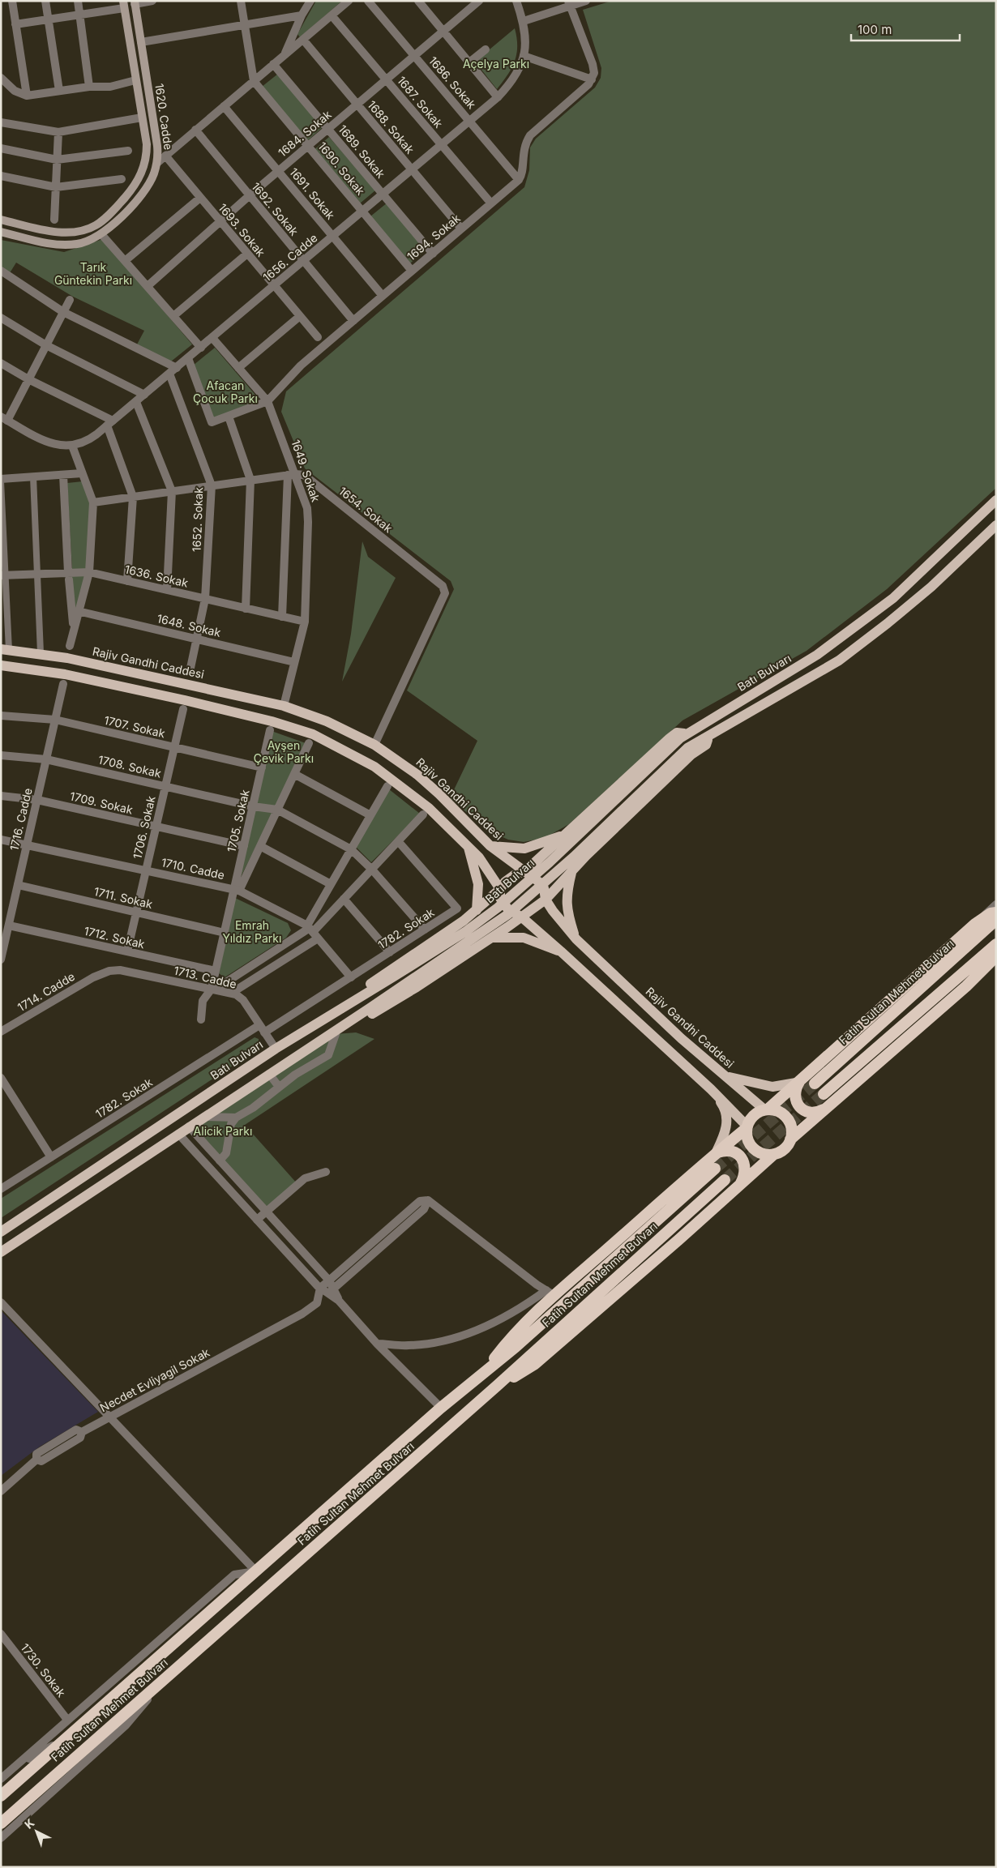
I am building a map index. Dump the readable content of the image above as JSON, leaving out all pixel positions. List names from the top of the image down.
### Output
{
  "streets": {
    "highway": ["Fatih Sultan Mehmet Bulvarı"],
    "main road": ["1620. Cadde", "Rajiv Gandhi Caddesi", "Batı Bulvarı"],
    "street": [
      "1686. Sokak",
      "1687. Sokak",
      "1688. Sokak",
      "1684. Sokak",
      "1689. Sokak",
      "1690. Sokak",
      "1691. Sokak",
      "1692. Sokak",
      "1693. Sokak",
      "1694. Sokak",
      "1656. Cadde",
      "1649. Sokak",
      "1654. Sokak",
      "1652. Sokak",
      "1636. Sokak",
      "1648. Sokak",
      "1707. Sokak",
      "1708. Sokak",
      "1709. Sokak",
      "1716. Cadde",
      "1705. Sokak",
      "1706. Sokak",
      "1710. Cadde",
      "1711. Sokak",
      "1782. Sokak",
      "1712. Sokak",
      "1713. Cadde",
      "1714. Cadde",
      "Necdet Evliyagil Sokak",
      "1730. Sokak"
    ]
  },
  "crossings": [
    ["1686. Sokak", "1684. Sokak"],
    ["1686. Sokak", "1694. Sokak"],
    ["1686. Sokak", "1656. Cadde"],
    ["1687. Sokak", "1684. Sokak"],
    ["1687. Sokak", "1694. Sokak"],
    ["1687. Sokak", "1656. Cadde"],
    ["1688. Sokak", "1684. Sokak"],
    ["1688. Sokak", "1694. Sokak"],
    ["1688. Sokak", "1656. Cadde"],
    ["1684. Sokak", "1689. Sokak"],
    ["1684. Sokak", "1690. Sokak"],
    ["1684. Sokak", "1691. Sokak"],
    ["1684. Sokak", "1692. Sokak"],
    ["1684. Sokak", "1693. Sokak"],
    ["1689. Sokak", "1694. Sokak"],
    ["1689. Sokak", "1656. Cadde"],
    ["1690. Sokak", "1694. Sokak"],
    ["1690. Sokak", "1656. Cadde"],
    ["1691. Sokak", "1694. Sokak"],
    ["1691. Sokak", "1656. Cadde"],
    ["1692. Sokak", "1694. Sokak"],
    ["1692. Sokak", "1656. Cadde"],
    ["1693. Sokak", "1656. Cadde"],
    ["1694. Sokak", "1649. Sokak"],
    ["1656. Cadde", "1649. Sokak"],
    ["1656. Cadde", "1652. Sokak"],
    ["1649. Sokak", "1654. Sokak"],
    ["1649. Sokak", "1636. Sokak"],
    ["1649. Sokak", "1648. Sokak"],
    ["1649. Sokak", "Rajiv Gandhi Caddesi"],
    ["1654. Sokak", "Rajiv Gandhi Caddesi"],
    ["1652. Sokak", "1636. Sokak"],
    ["1652. Sokak", "1648. Sokak"],
    ["Rajiv Gandhi Caddesi", "Batı Bulvarı"],
    ["Batı Bulvarı", "1713. Cadde"],
    ["1707. Sokak", "1716. Cadde"],
    ["1707. Sokak", "1705. Sokak"],
    ["1707. Sokak", "1706. Sokak"],
    ["1708. Sokak", "1716. Cadde"],
    ["1708. Sokak", "1705. Sokak"],
    ["1708. Sokak", "1706. Sokak"],
    ["1709. Sokak", "1716. Cadde"],
    ["1709. Sokak", "1705. Sokak"],
    ["1709. Sokak", "1706. Sokak"],
    ["1716. Cadde", "1710. Cadde"],
    ["1716. Cadde", "1711. Sokak"],
    ["1716. Cadde", "1712. Sokak"],
    ["1705. Sokak", "1710. Cadde"],
    ["1705. Sokak", "1711. Sokak"],
    ["1705. Sokak", "1712. Sokak"],
    ["1705. Sokak", "1713. Cadde"],
    ["1706. Sokak", "1710. Cadde"],
    ["1706. Sokak", "1711. Sokak"],
    ["1706. Sokak", "1712. Sokak"],
    ["1710. Cadde", "1782. Sokak"],
    ["1782. Sokak", "1713. Cadde"],
    ["1713. Cadde", "1714. Cadde"]
  ],
  "parks": [
    "Açelya Parkı",
    "Tarık Güntekin Parkı",
    "Afacan Çocuk Parkı",
    "Ayşen Çevik Parkı",
    "Emrah Yıldız Parkı",
    "Alicik Parkı"
  ],
  "scale_bar": "100 m",
  "north": "top left"
}
